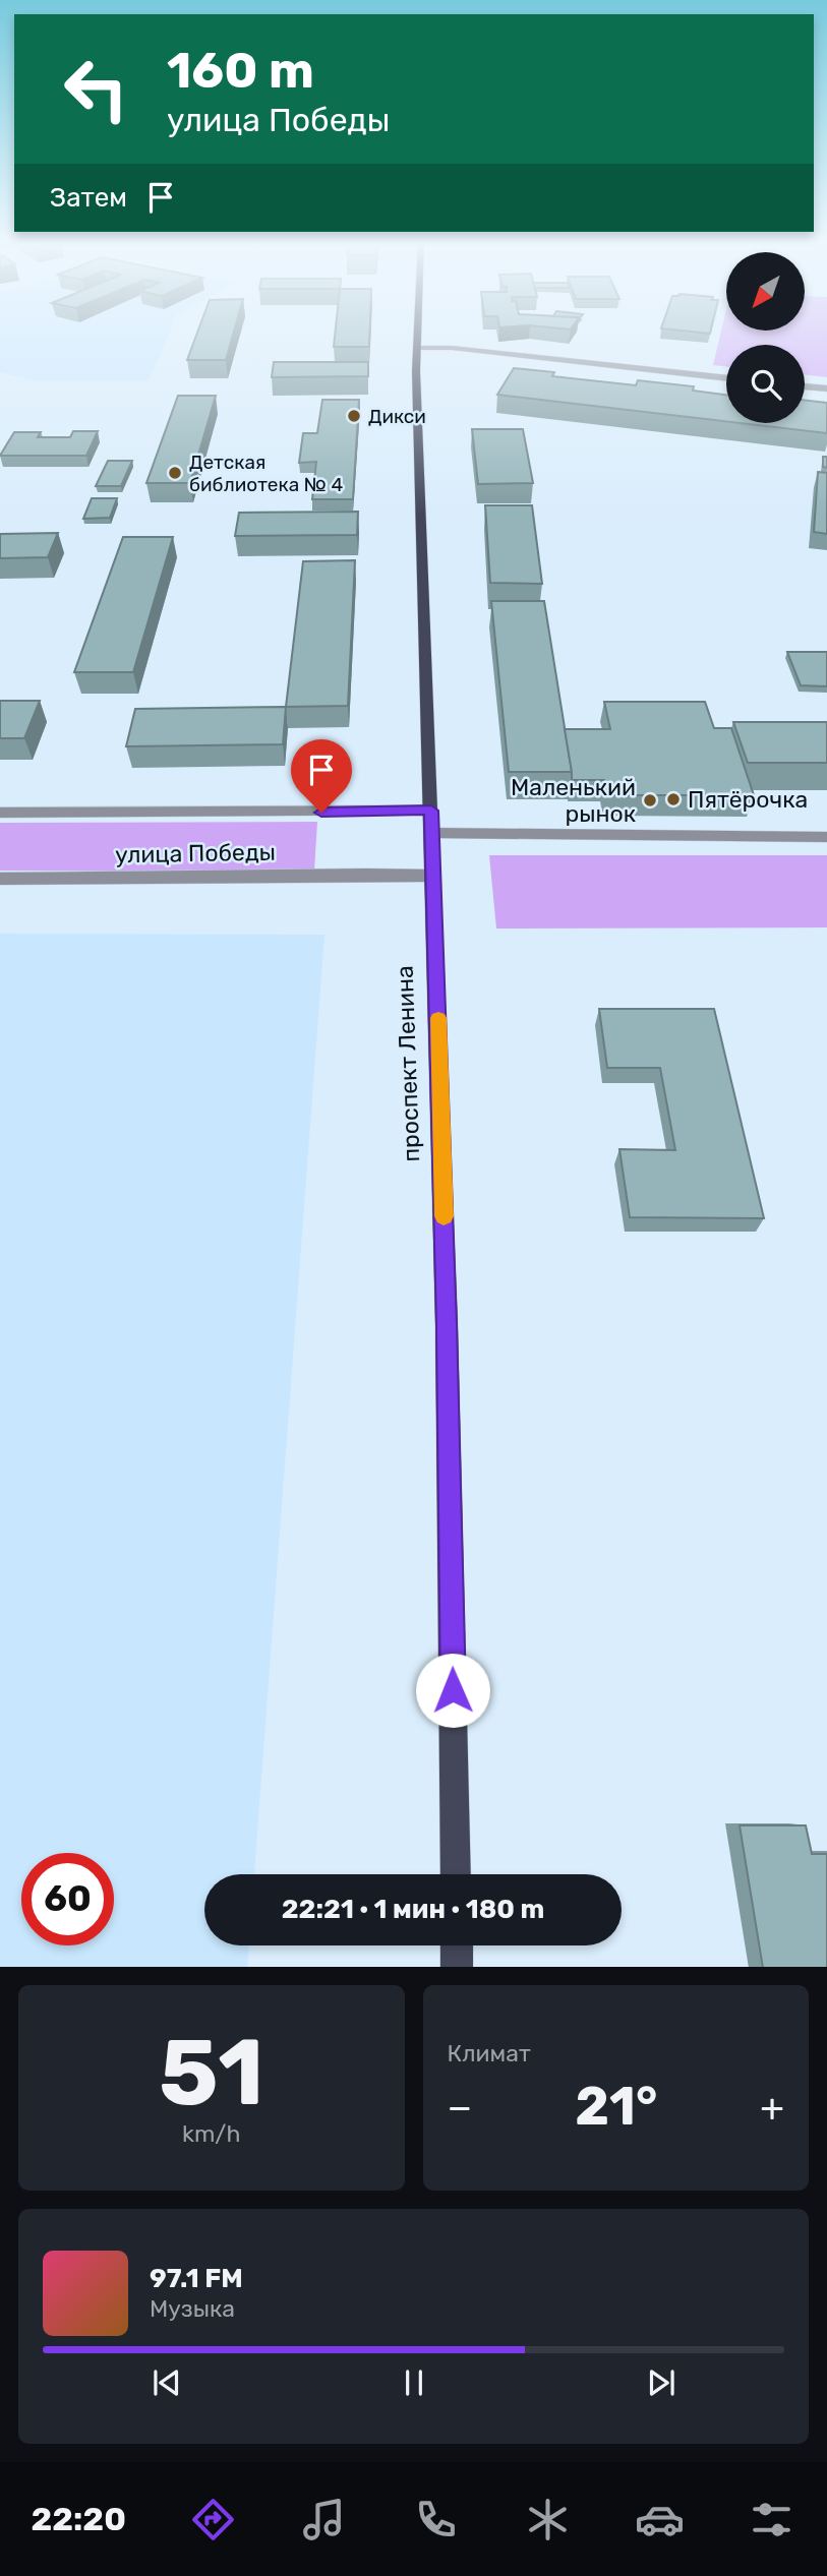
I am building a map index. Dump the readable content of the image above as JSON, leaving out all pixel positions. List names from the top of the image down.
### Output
{
  "streets": {
    "main road": ["проспект Ленина"],
    "street": ["улица Победы"]
  },
  "crossings": [
    ["улица Победы", "проспект Ленина"]
  ],
  "places": [
    "Дикси",
    "Детская библиотека № 4",
    "Пятёрочка",
    "Маленький рынок"
  ],
  "north": "bottom left",
  "page": {
    "turn": ["160 m", "улица Победы"],
    "then": "Затем",
    "limit": "60",
    "trip": "22:21 · 1 мин · 180 m",
    "tile": [
      ["51", "km/h"],
      "Климат"
    ],
    "heat": ["−", "21°", "+"],
    "song": ["97.1 FM", "Музыка"],
    "tabs": "22:20"
  }
}
